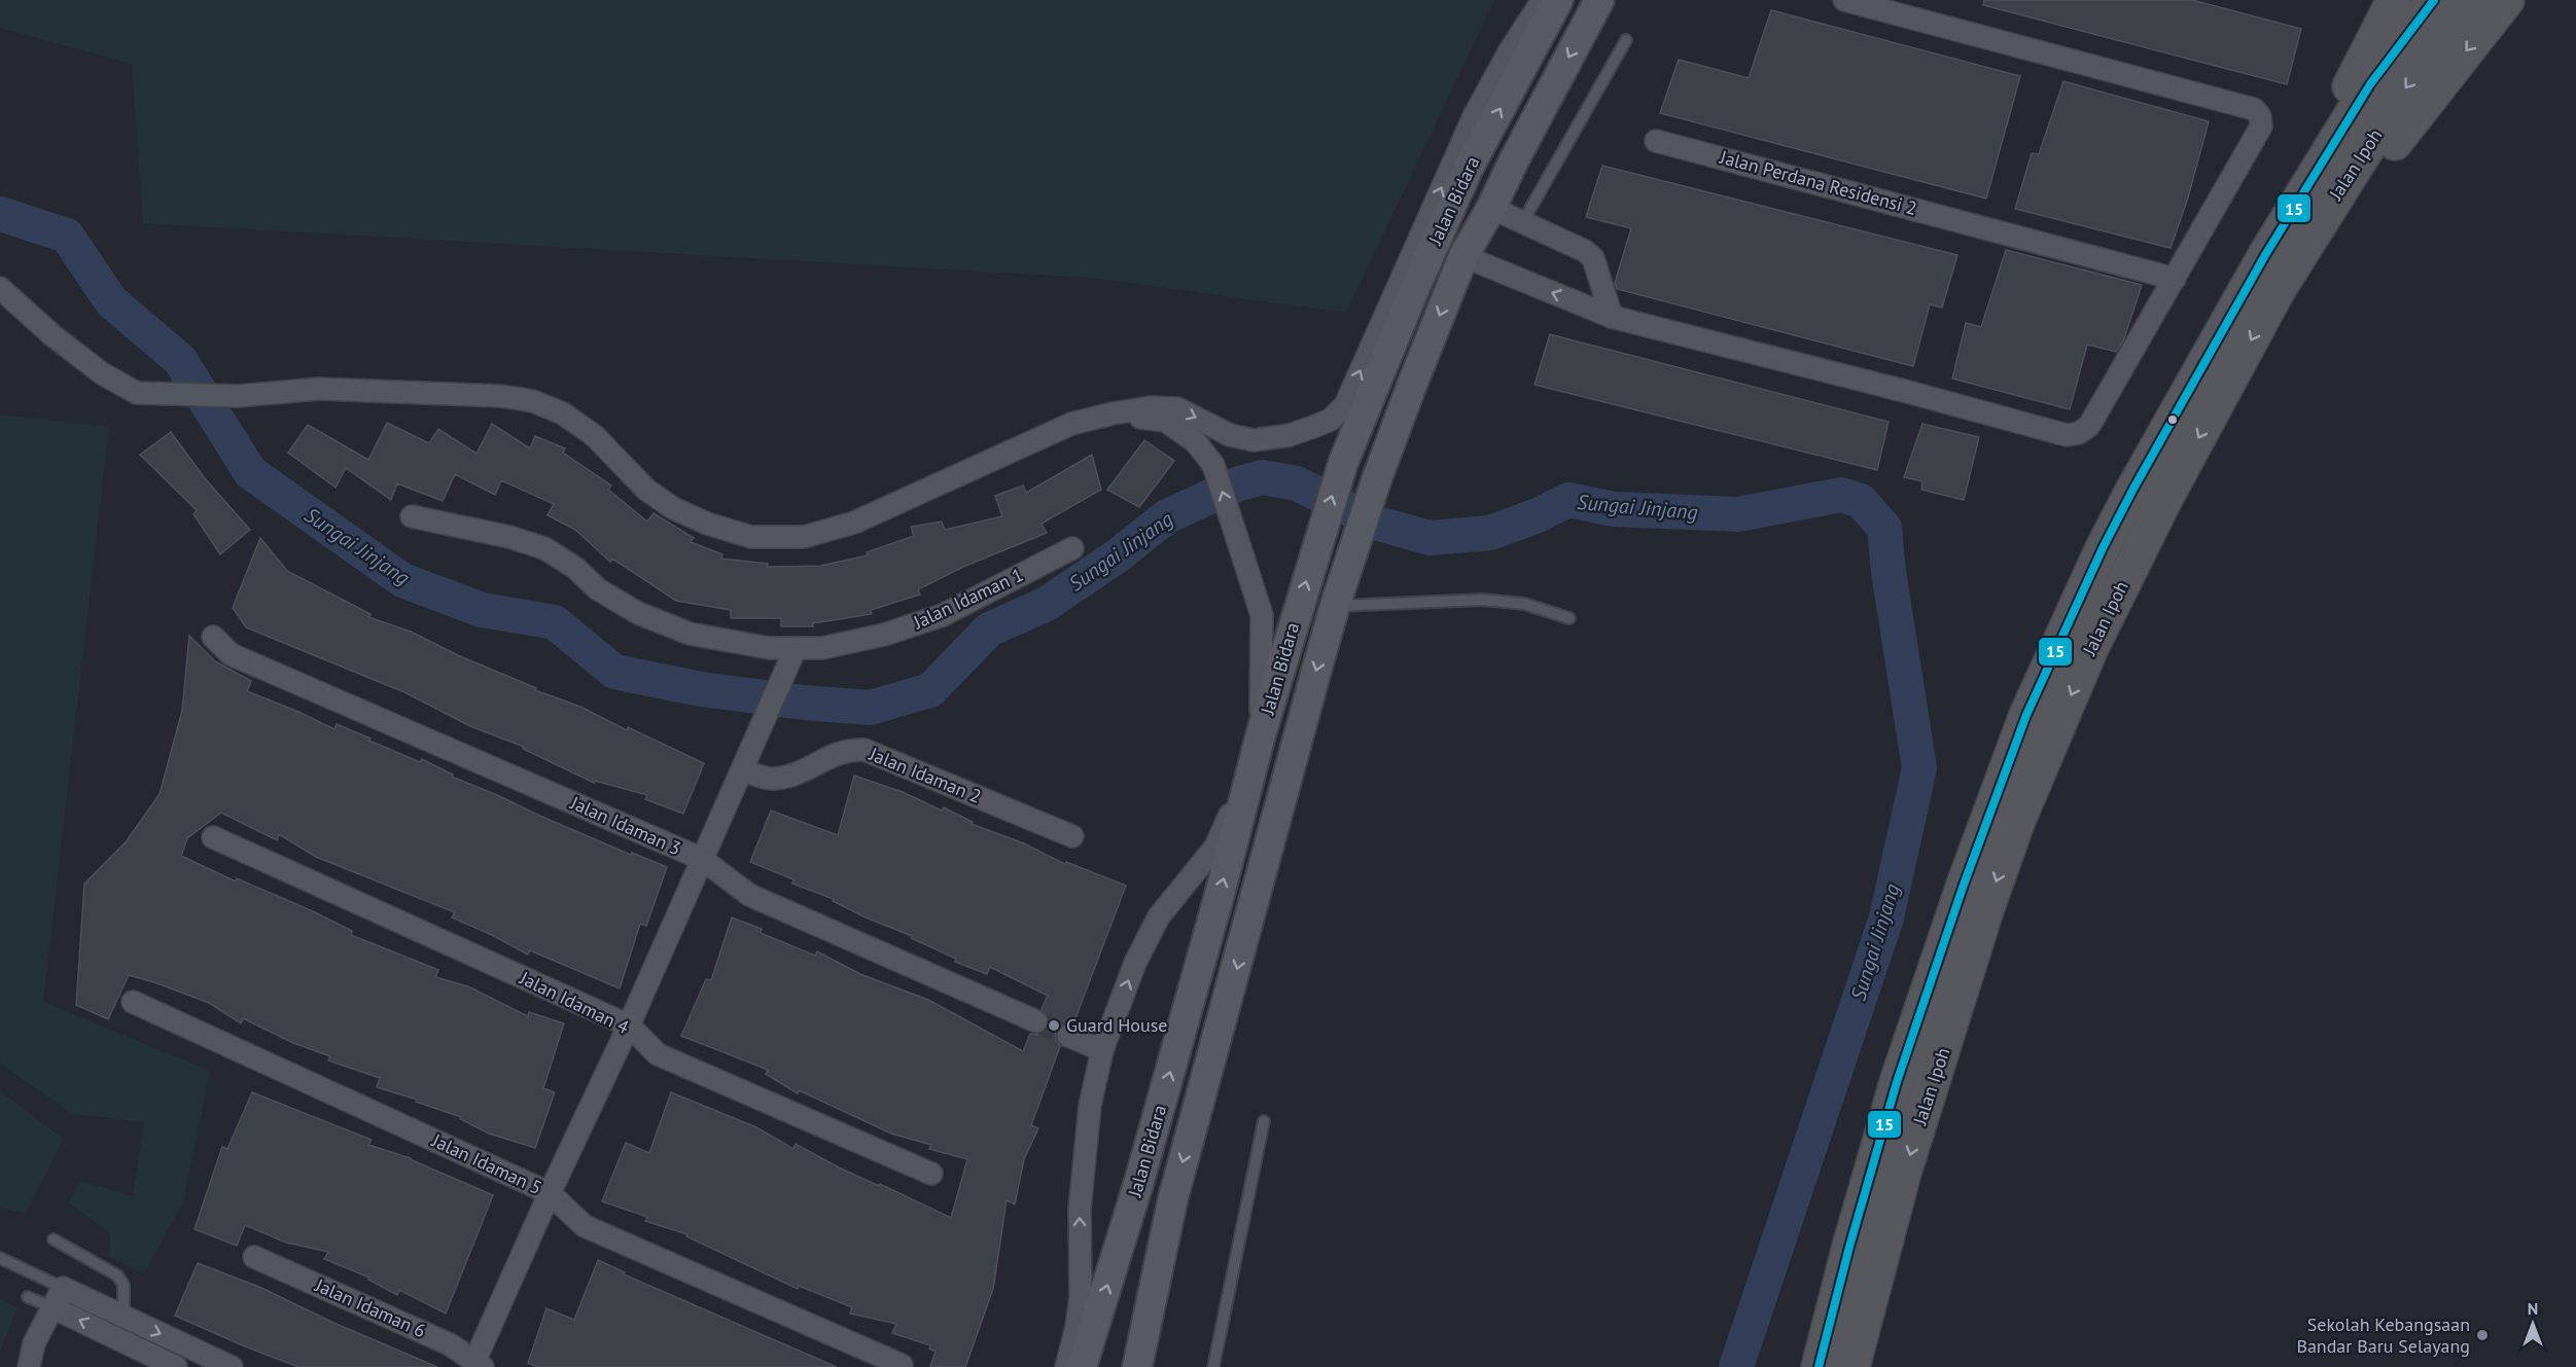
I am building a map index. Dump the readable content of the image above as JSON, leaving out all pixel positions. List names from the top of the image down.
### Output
{
  "streets": {
    "highway": ["Jalan Ipoh"],
    "main road": ["Jalan Bidara"],
    "street": [
      "Jalan Perdana Residensi 2",
      "Jalan Idaman 1",
      "Jalan Idaman 2",
      "Jalan Idaman 3",
      "Jalan Idaman 4",
      "Jalan Idaman 5",
      "Jalan Idaman 6"
    ]
  },
  "water": ["Sungai Jinjang"],
  "places": ["Guard House", "Sekolah Kebangsaan Bandar Baru Selayang"],
  "lines": ["transit line 15"],
  "north": "top"
}
